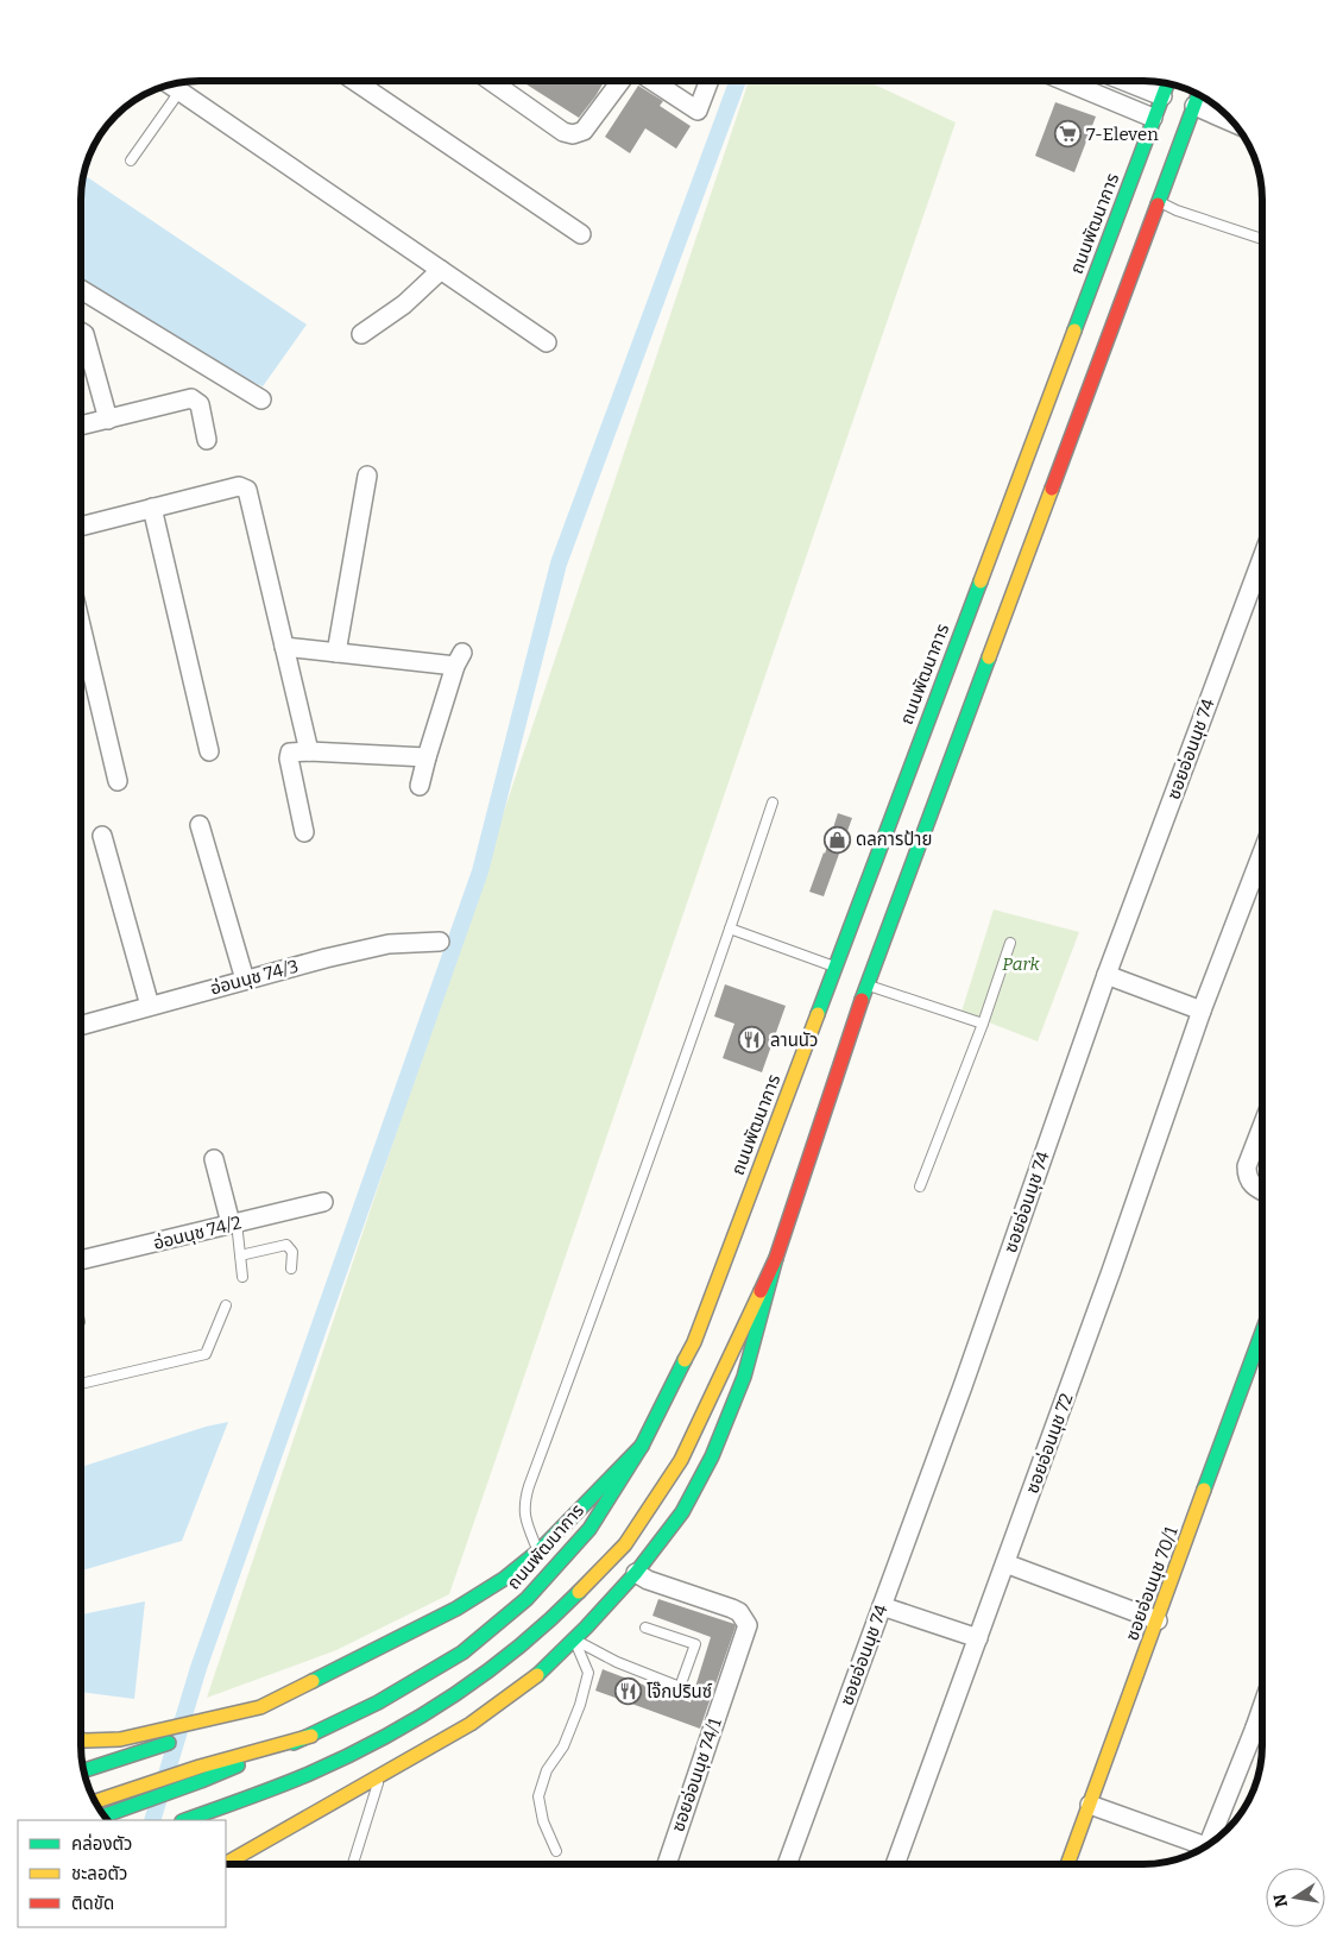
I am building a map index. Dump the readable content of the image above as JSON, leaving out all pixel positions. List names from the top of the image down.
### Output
{
  "streets": {
    "main road": ["ถนนพัฒนาการ", "ซอยอ่อนนุช 70/1"],
    "street": [
      "ซอยอ่อนนุช 74",
      "อ่อนนุช 74/3",
      "อ่อนนุช 74/2",
      "ซอยอ่อนนุช 72",
      "ซอยอ่อนนุช 74/1"
    ]
  },
  "parks": ["Park"],
  "places": {
    "supermarket": ["7-Eleven"],
    "shop": ["ดลการป้าย"],
    "restaurant": ["ลานนัว", "โจ๊กปรินซ์"]
  },
  "legend": ["คล่องตัว", "ชะลอตัว", "ติดขัด"],
  "north": "left"
}
